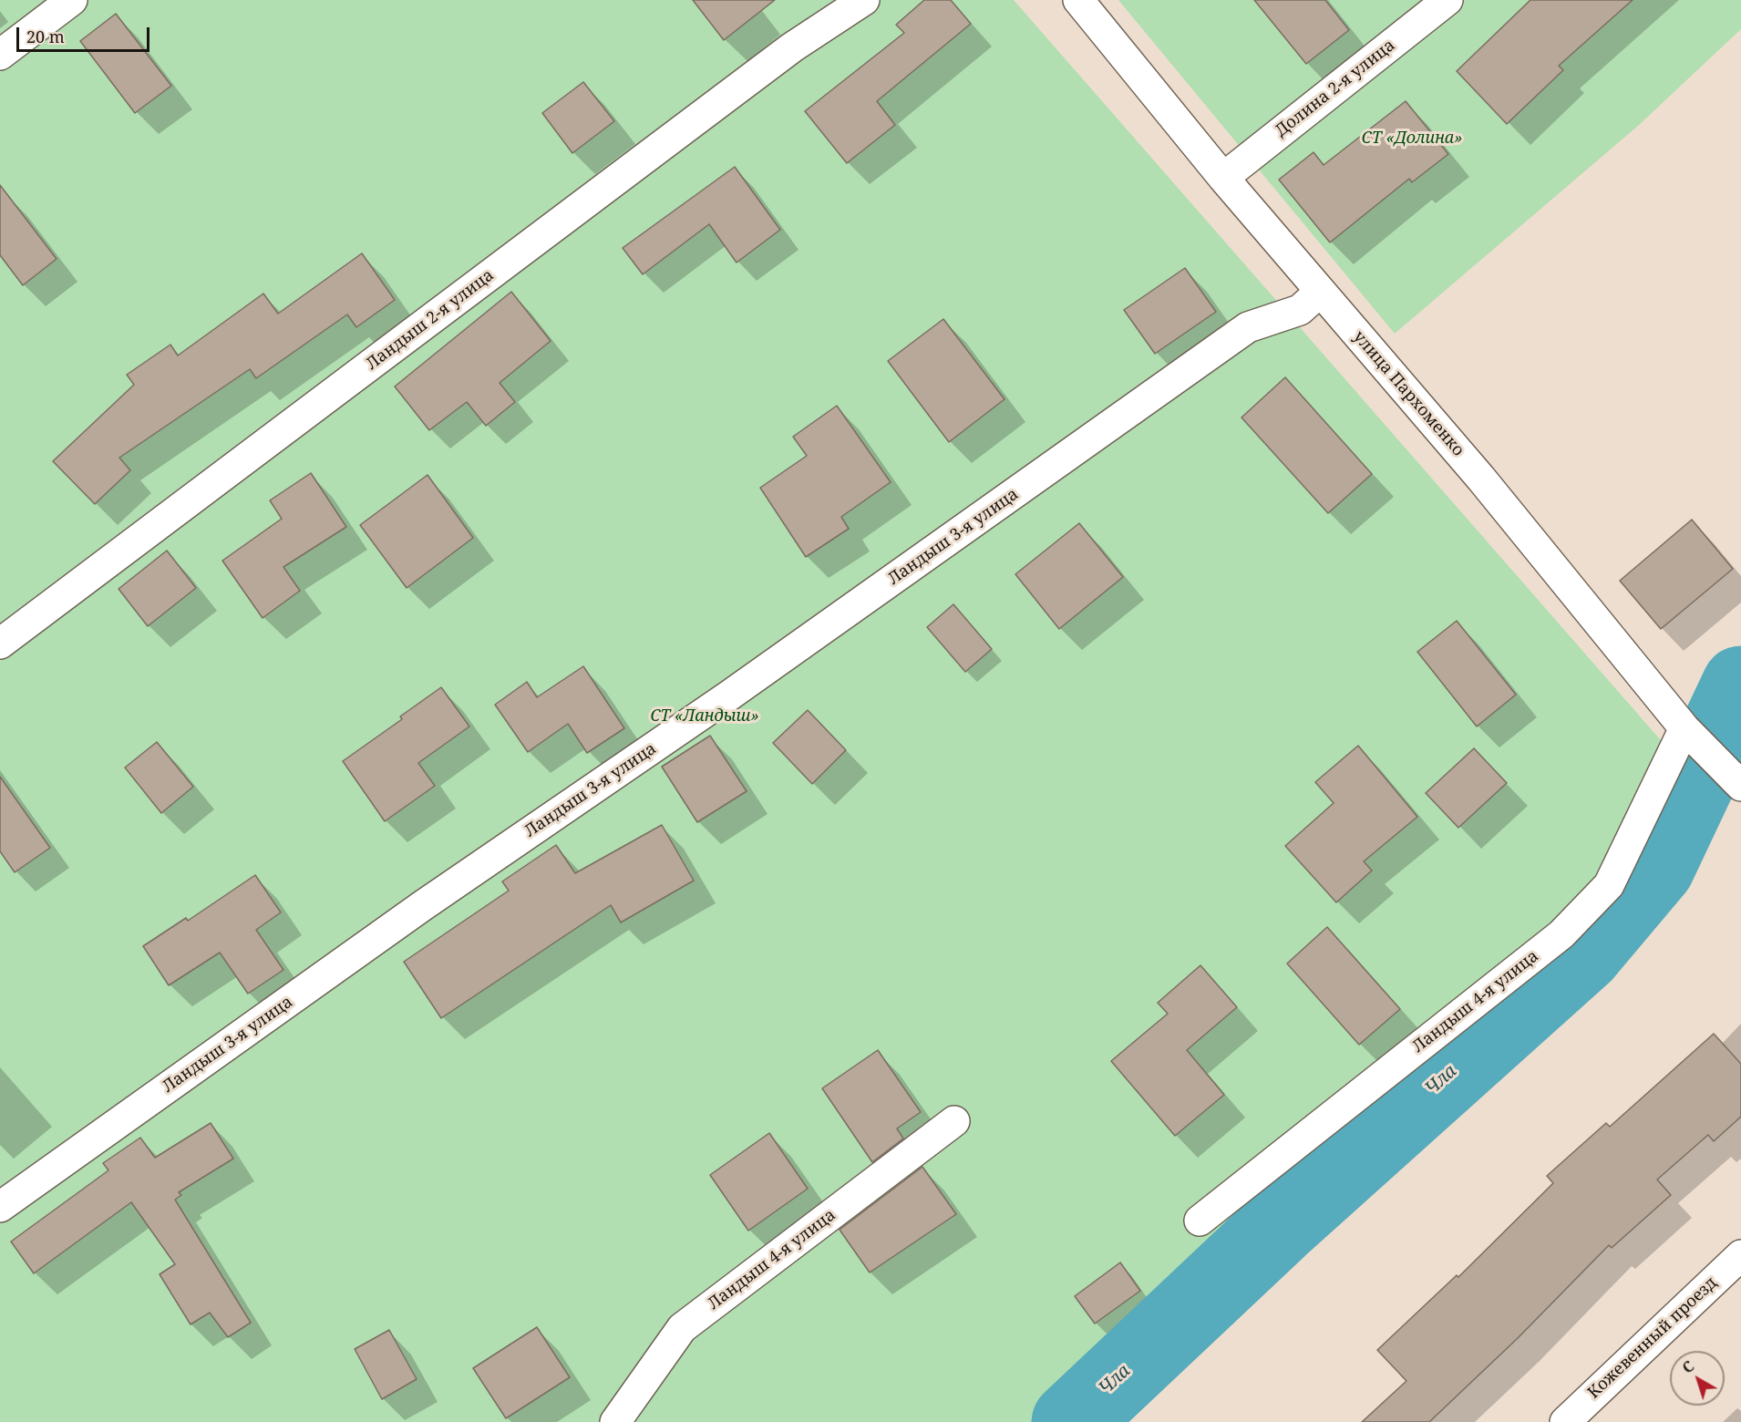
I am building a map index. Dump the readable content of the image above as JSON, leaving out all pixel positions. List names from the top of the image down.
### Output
{
  "streets": {
    "street": [
      "Долина 2-я улица",
      "Ландыш 2-я улица",
      "улица Пархоменко",
      "Ландыш 3-я улица",
      "Ландыш 4-я улица",
      "Кожевенный проезд"
    ]
  },
  "crossings": [
    ["Долина 2-я улица", "улица Пархоменко"],
    ["улица Пархоменко", "Ландыш 3-я улица"],
    ["улица Пархоменко", "Ландыш 4-я улица"]
  ],
  "water": ["Чла"],
  "parks": ["СТ «Долина»", "СТ «Ландыш»"],
  "scale_bar": "20 m",
  "north": "top left"
}
